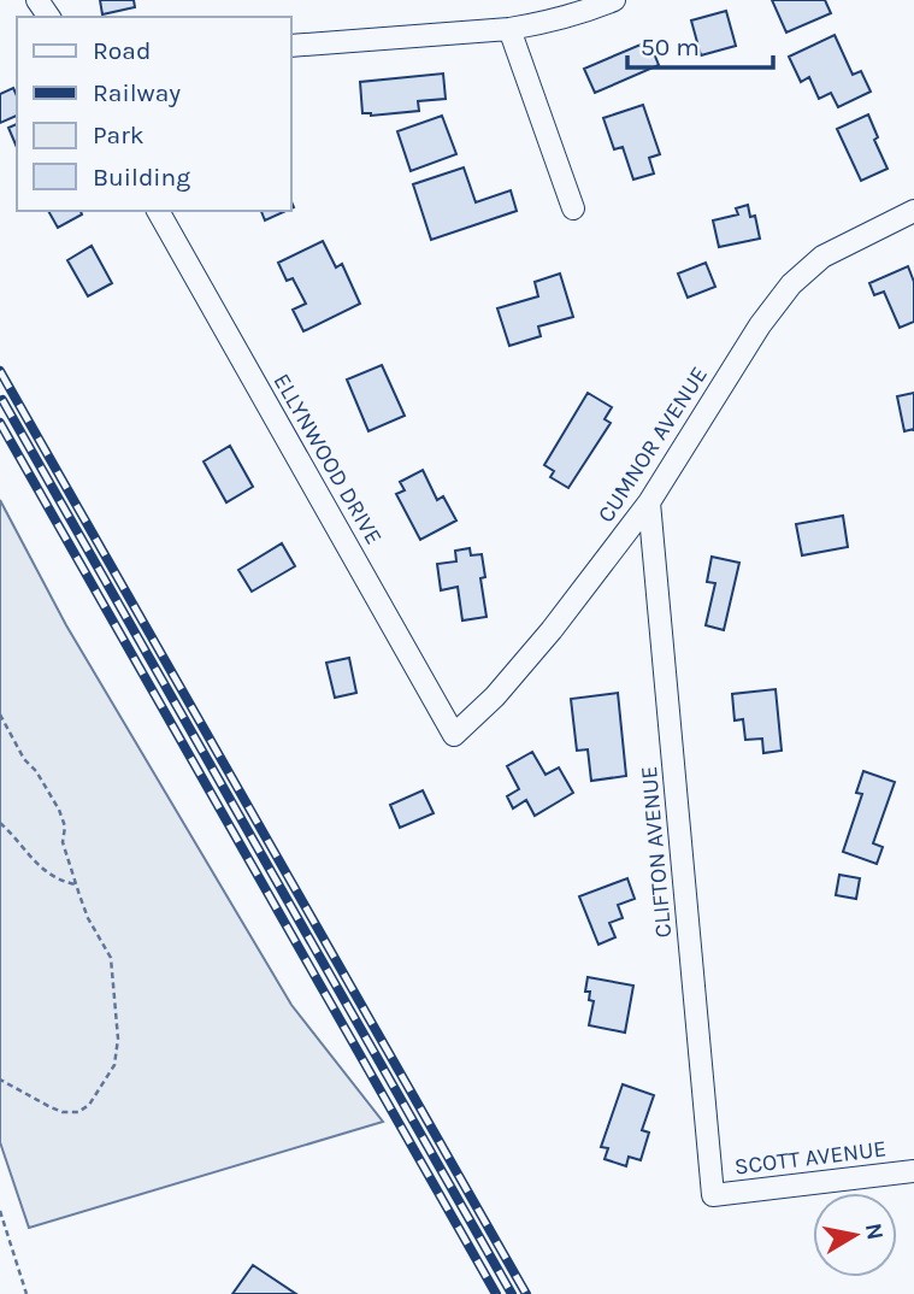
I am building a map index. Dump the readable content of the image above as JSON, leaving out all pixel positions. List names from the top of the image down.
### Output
{
  "streets": {
    "street": [
      "CUMNOR AVENUE",
      "ELLYNWOOD DRIVE",
      "CLIFTON AVENUE",
      "SCOTT AVENUE"
    ]
  },
  "crossings": [
    ["CUMNOR AVENUE", "ELLYNWOOD DRIVE"],
    ["CUMNOR AVENUE", "CLIFTON AVENUE"],
    ["CLIFTON AVENUE", "SCOTT AVENUE"]
  ],
  "legend": [
    "Road",
    "Railway",
    "Park",
    "Building"
  ],
  "scale_bar": "50 m",
  "north": "right"
}
